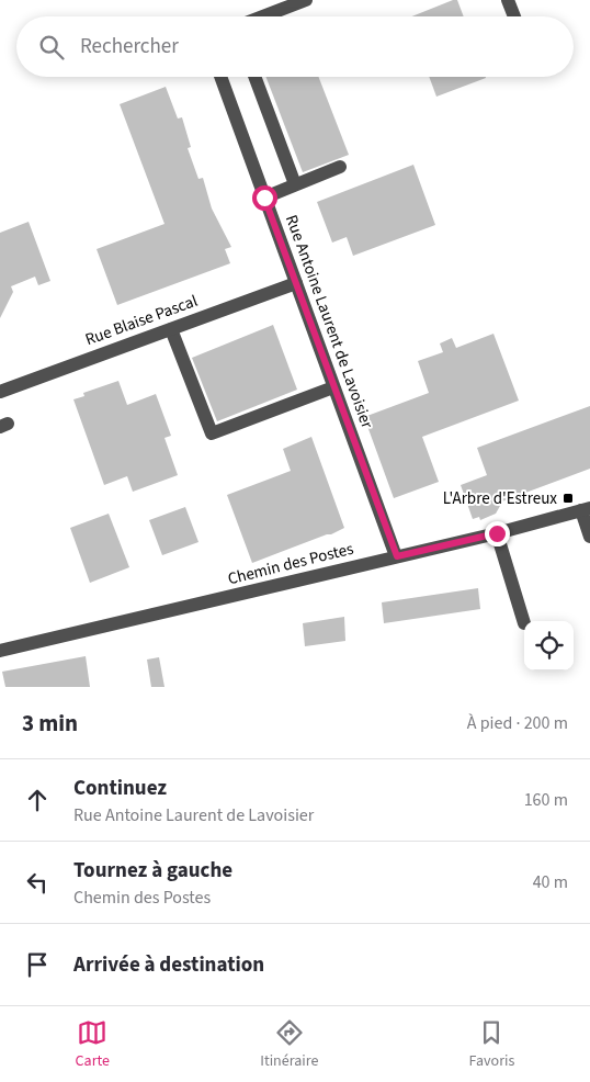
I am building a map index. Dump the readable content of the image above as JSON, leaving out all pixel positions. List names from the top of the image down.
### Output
{
  "streets": {
    "street": ["Rue Blaise Pascal", "Rue Antoine Laurent de Lavoisier", "Chemin des Postes"]
  },
  "crossings": [
    ["Rue Blaise Pascal", "Rue Antoine Laurent de Lavoisier"],
    ["Rue Antoine Laurent de Lavoisier", "Chemin des Postes"]
  ],
  "places": {
    "transit": ["L'Arbre d'Estreux"]
  },
  "page": {
    "search": "Rechercher",
    "heading": ["3 min", "À pied · 200 m"],
    "list": [
      ["Continuez", "Rue Antoine Laurent de Lavoisier", "160 m"],
      ["Tournez à gauche", "Chemin des Postes", "40 m"],
      "Arrivée à destination"
    ],
    "nav": ["Carte", "Itinéraire", "Favoris"]
  }
}
